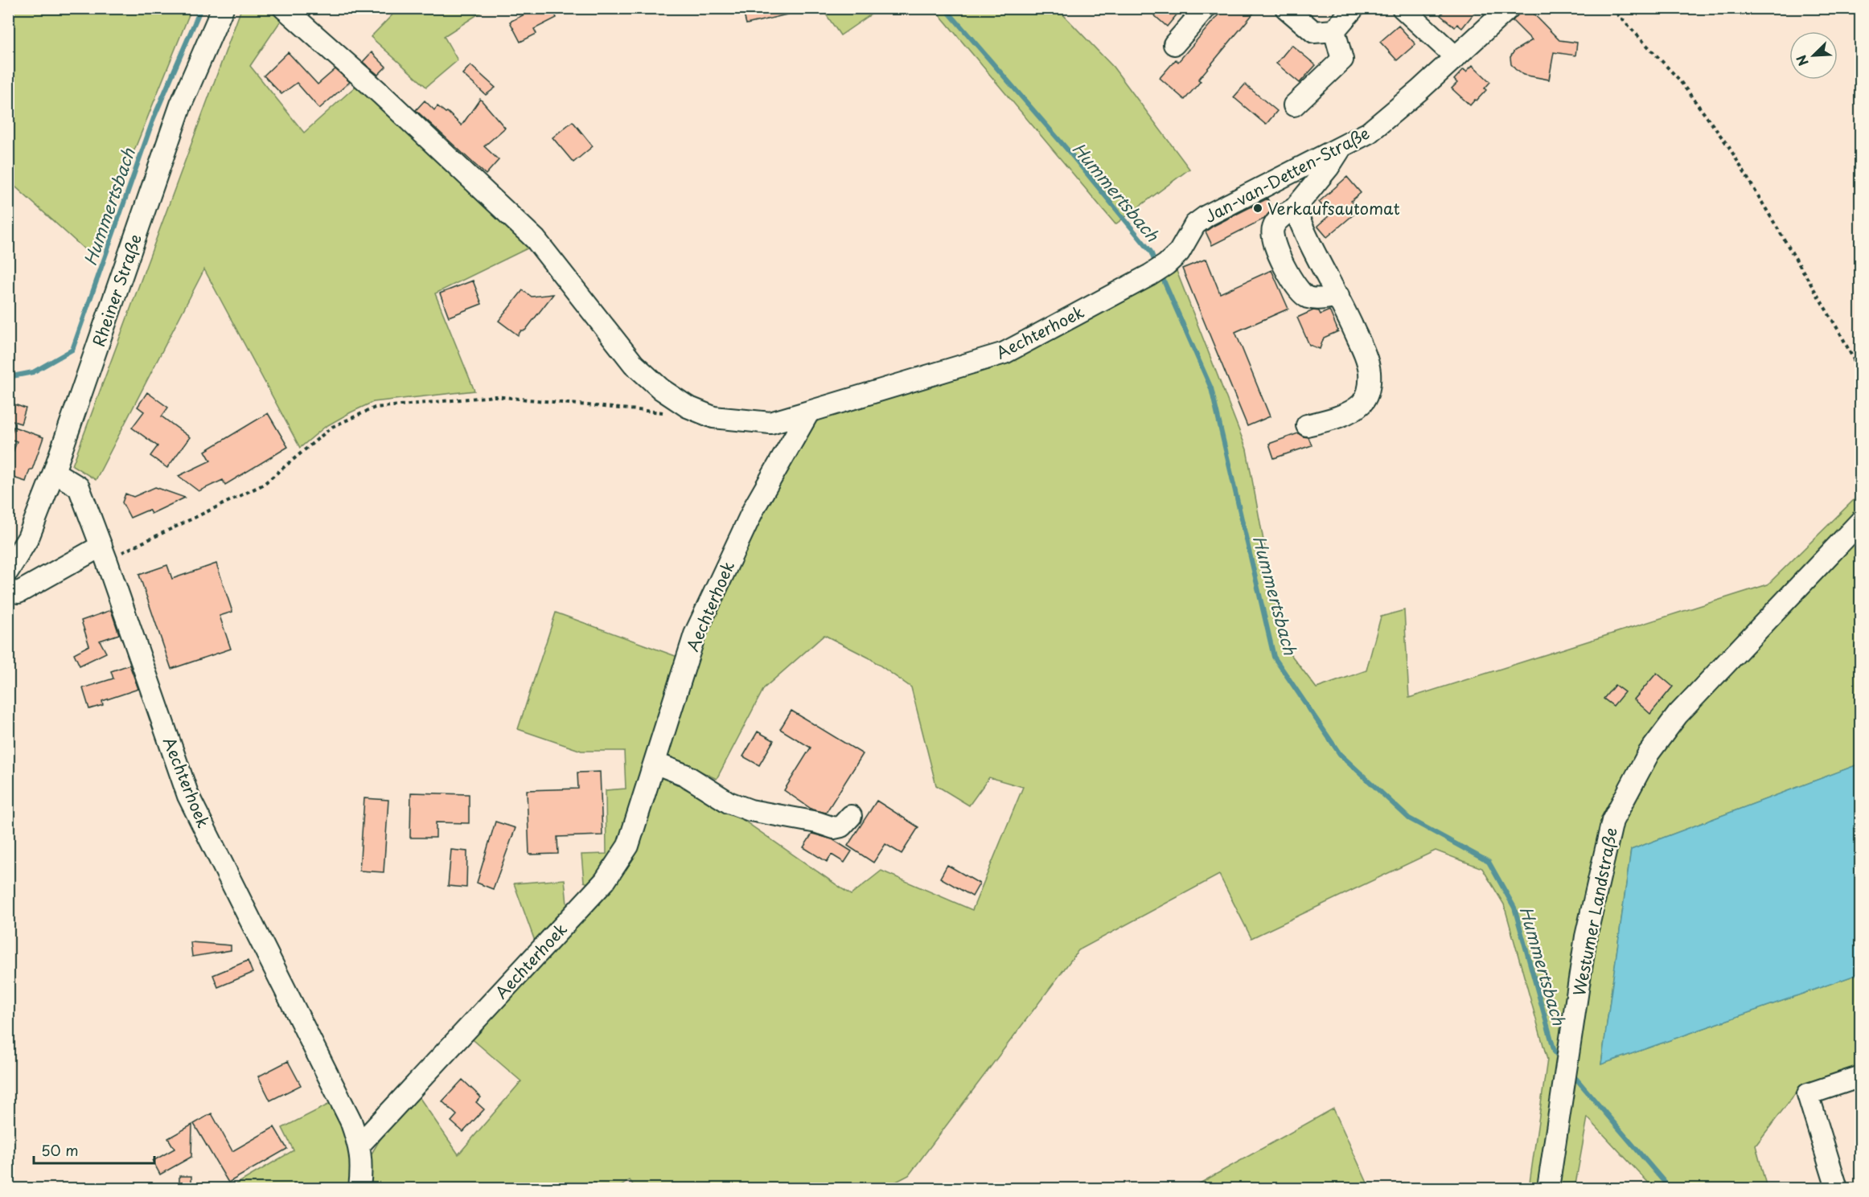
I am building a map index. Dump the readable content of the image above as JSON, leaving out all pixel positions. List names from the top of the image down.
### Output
{
  "streets": {
    "street": [
      "Jan-van-Detten-Straße",
      "Rheiner Straße",
      "Aechterhoek",
      "Westumer Landstraße"
    ]
  },
  "crossings": [
    ["Jan-van-Detten-Straße", "Aechterhoek"],
    ["Rheiner Straße", "Aechterhoek"]
  ],
  "water": ["Hummertsbach"],
  "places": ["Verkaufsautomat"],
  "scale_bar": "50 m",
  "north": "bottom left"
}
